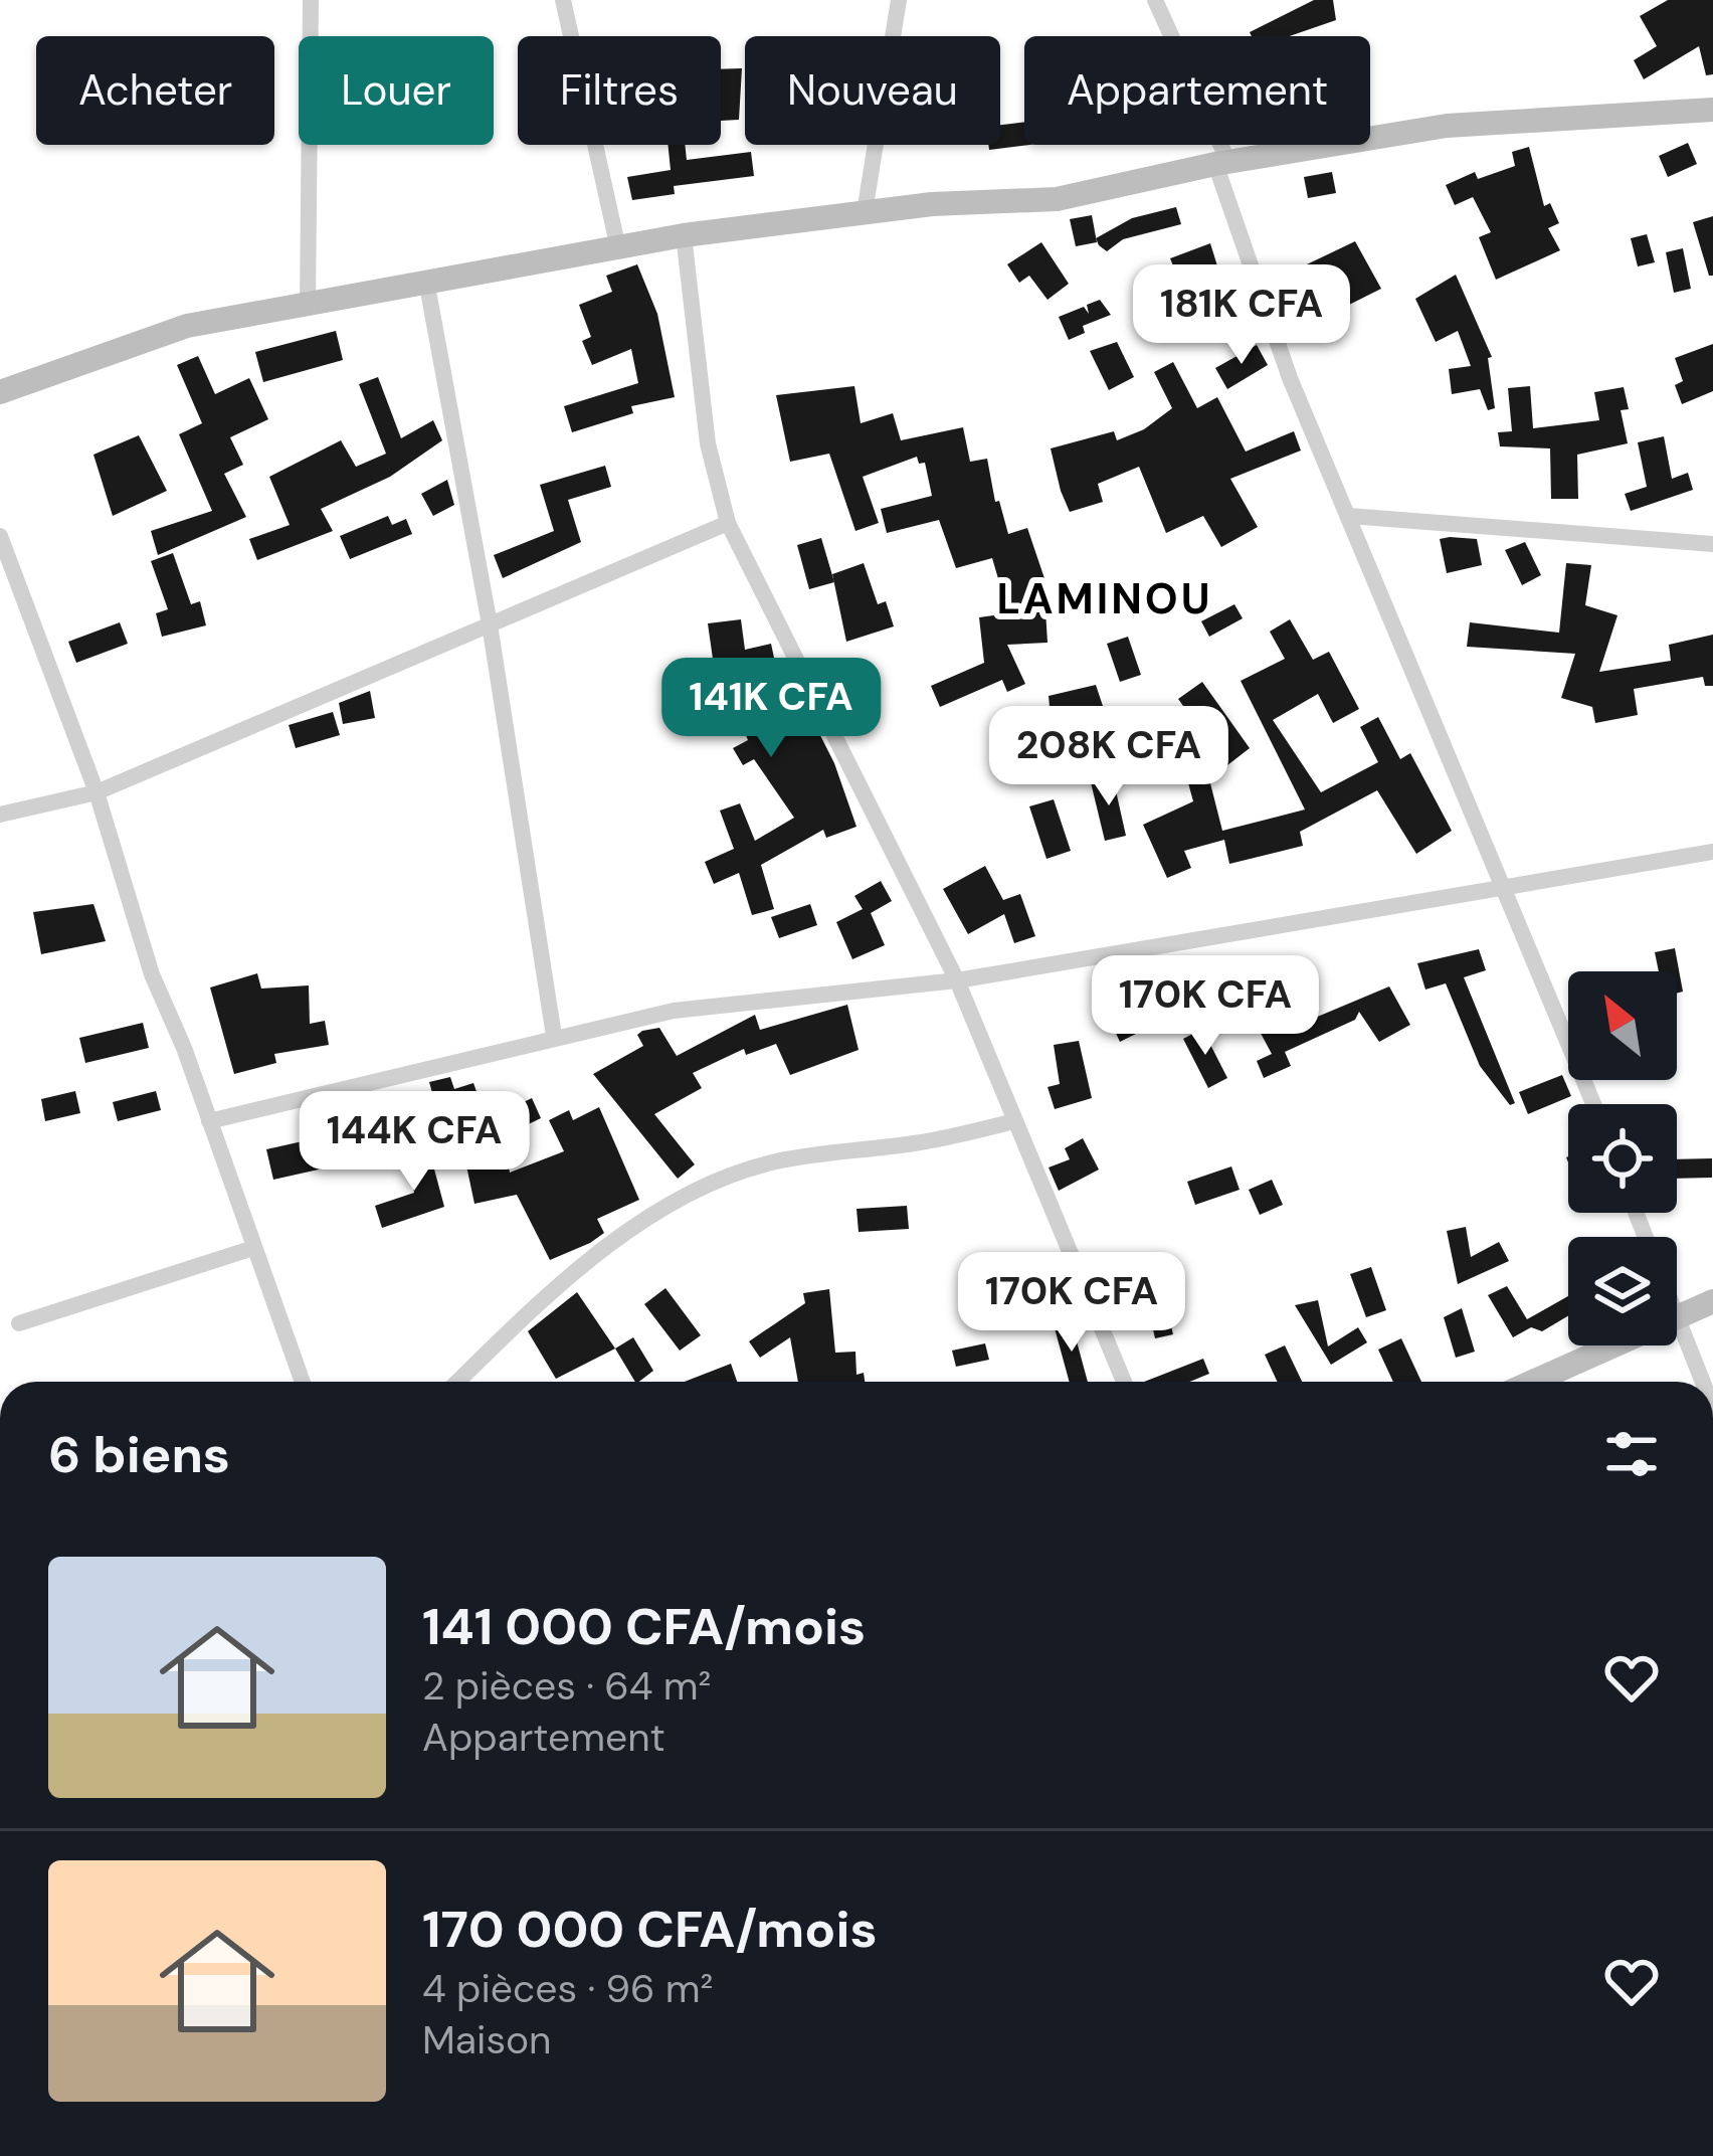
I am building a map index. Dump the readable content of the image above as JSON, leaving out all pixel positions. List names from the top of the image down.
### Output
{
  "districts": ["LAMINOU"],
  "north": "top left",
  "page": {
    "chip": [
      "Acheter",
      "Louer",
      "Filtres",
      "Nouveau",
      "Appartement"
    ],
    "price": [
      "181K CFA",
      "141K CFA",
      "208K CFA",
      "170K CFA",
      "144K CFA",
      "170K CFA"
    ],
    "heading": "6 biens",
    "list": [
      {
        "name": "141 000 CFA/mois",
        "note": "2 pièces · 64 m² · Appartement"
      },
      {
        "name": "170 000 CFA/mois",
        "note": "4 pièces · 96 m² · Maison"
      }
    ]
  }
}
